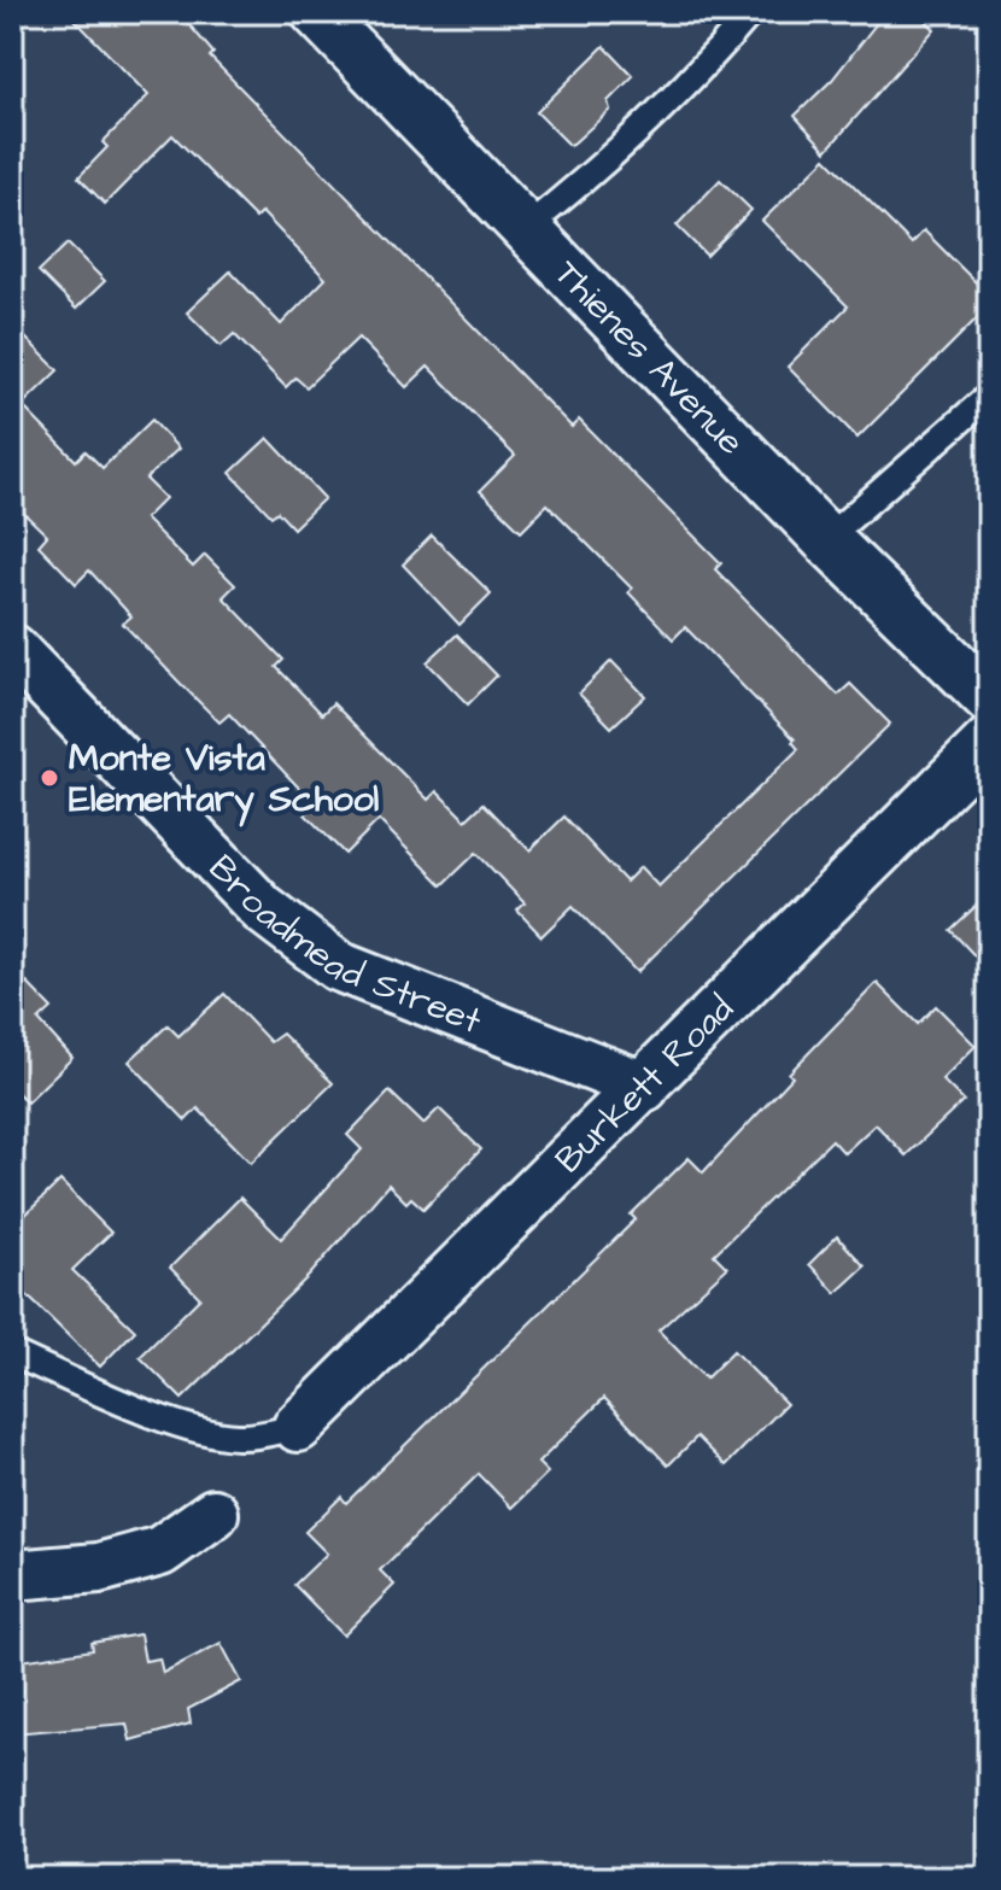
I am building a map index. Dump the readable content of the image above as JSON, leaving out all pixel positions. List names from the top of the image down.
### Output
{
  "streets": {
    "street": ["Thienes Avenue", "Broadmead Street", "Burkett Road"]
  },
  "crossings": [
    ["Broadmead Street", "Burkett Road"]
  ],
  "places": ["Monte Vista Elementary School"]
}
